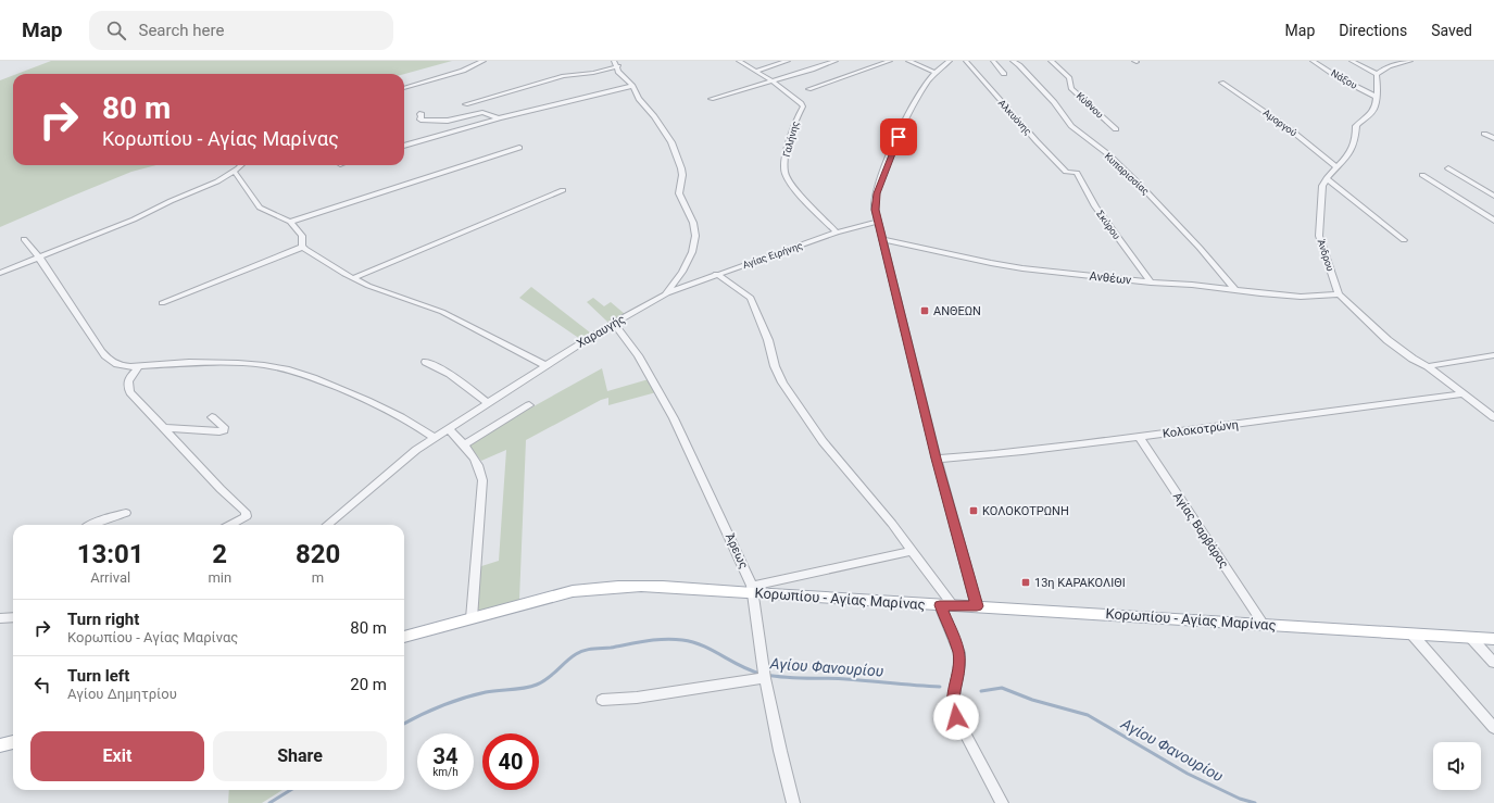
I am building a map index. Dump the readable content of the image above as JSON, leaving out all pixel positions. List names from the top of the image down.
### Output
{
  "streets": {
    "main road": ["Κορωπίου - Αγίας Μαρίνας"],
    "street": [
      "Νάξου",
      "Κύθνου",
      "Αλκυόνης",
      "Αμοργού",
      "Γαλήνης",
      "Κυπαρισσίας",
      "Σκύρου",
      "Αγίας Ειρήνης",
      "Άνδρου",
      "Ανθέων",
      "Χαραυγής",
      "Κολοκοτρώνη",
      "Αγίας Βαρβάρας",
      "Άρεως"
    ]
  },
  "crossings": [
    ["Αλκυόνης", "Σκύρου"],
    ["Γαλήνης", "Αγίας Ειρήνης"],
    ["Κυπαρισσίας", "Ανθέων"],
    ["Σκύρου", "Ανθέων"],
    ["Αγίας Ειρήνης", "Χαραυγής"],
    ["Άνδρου", "Ανθέων"],
    ["Άνδρου", "Κολοκοτρώνη"],
    ["Χαραυγής", "Άρεως"],
    ["Κολοκοτρώνη", "Αγίας Βαρβάρας"],
    ["Αγίας Βαρβάρας", "Κορωπίου - Αγίας Μαρίνας"],
    ["Άρεως", "Κορωπίου - Αγίας Μαρίνας"]
  ],
  "water": ["Αγίου Φανουρίου"],
  "places": {
    "transit": ["ΑΝΘΕΩΝ", "ΚΟΛΟΚΟΤΡΩΝΗ", "13η ΚΑΡΑΚΟΛΙΘΙ"]
  },
  "page": {
    "header": "Map",
    "search": "Search here",
    "nav": ["Map", "Directions", "Saved"],
    "turn": ["80 m", "Κορωπίου - Αγίας Μαρίνας"],
    "eta": [
      "13:01",
      "Arrival",
      "2",
      "min",
      "820",
      "m"
    ],
    "list": [
      {
        "name": "Turn right",
        "note": "Κορωπίου - Αγίας Μαρίνας",
        "value": "80 m"
      },
      {
        "name": "Turn left",
        "note": "Αγίου Δημητρίου",
        "value": "20 m"
      }
    ],
    "buttons": ["Exit", "Share"],
    "speed": "34 km/h",
    "limit": "40"
  }
}
